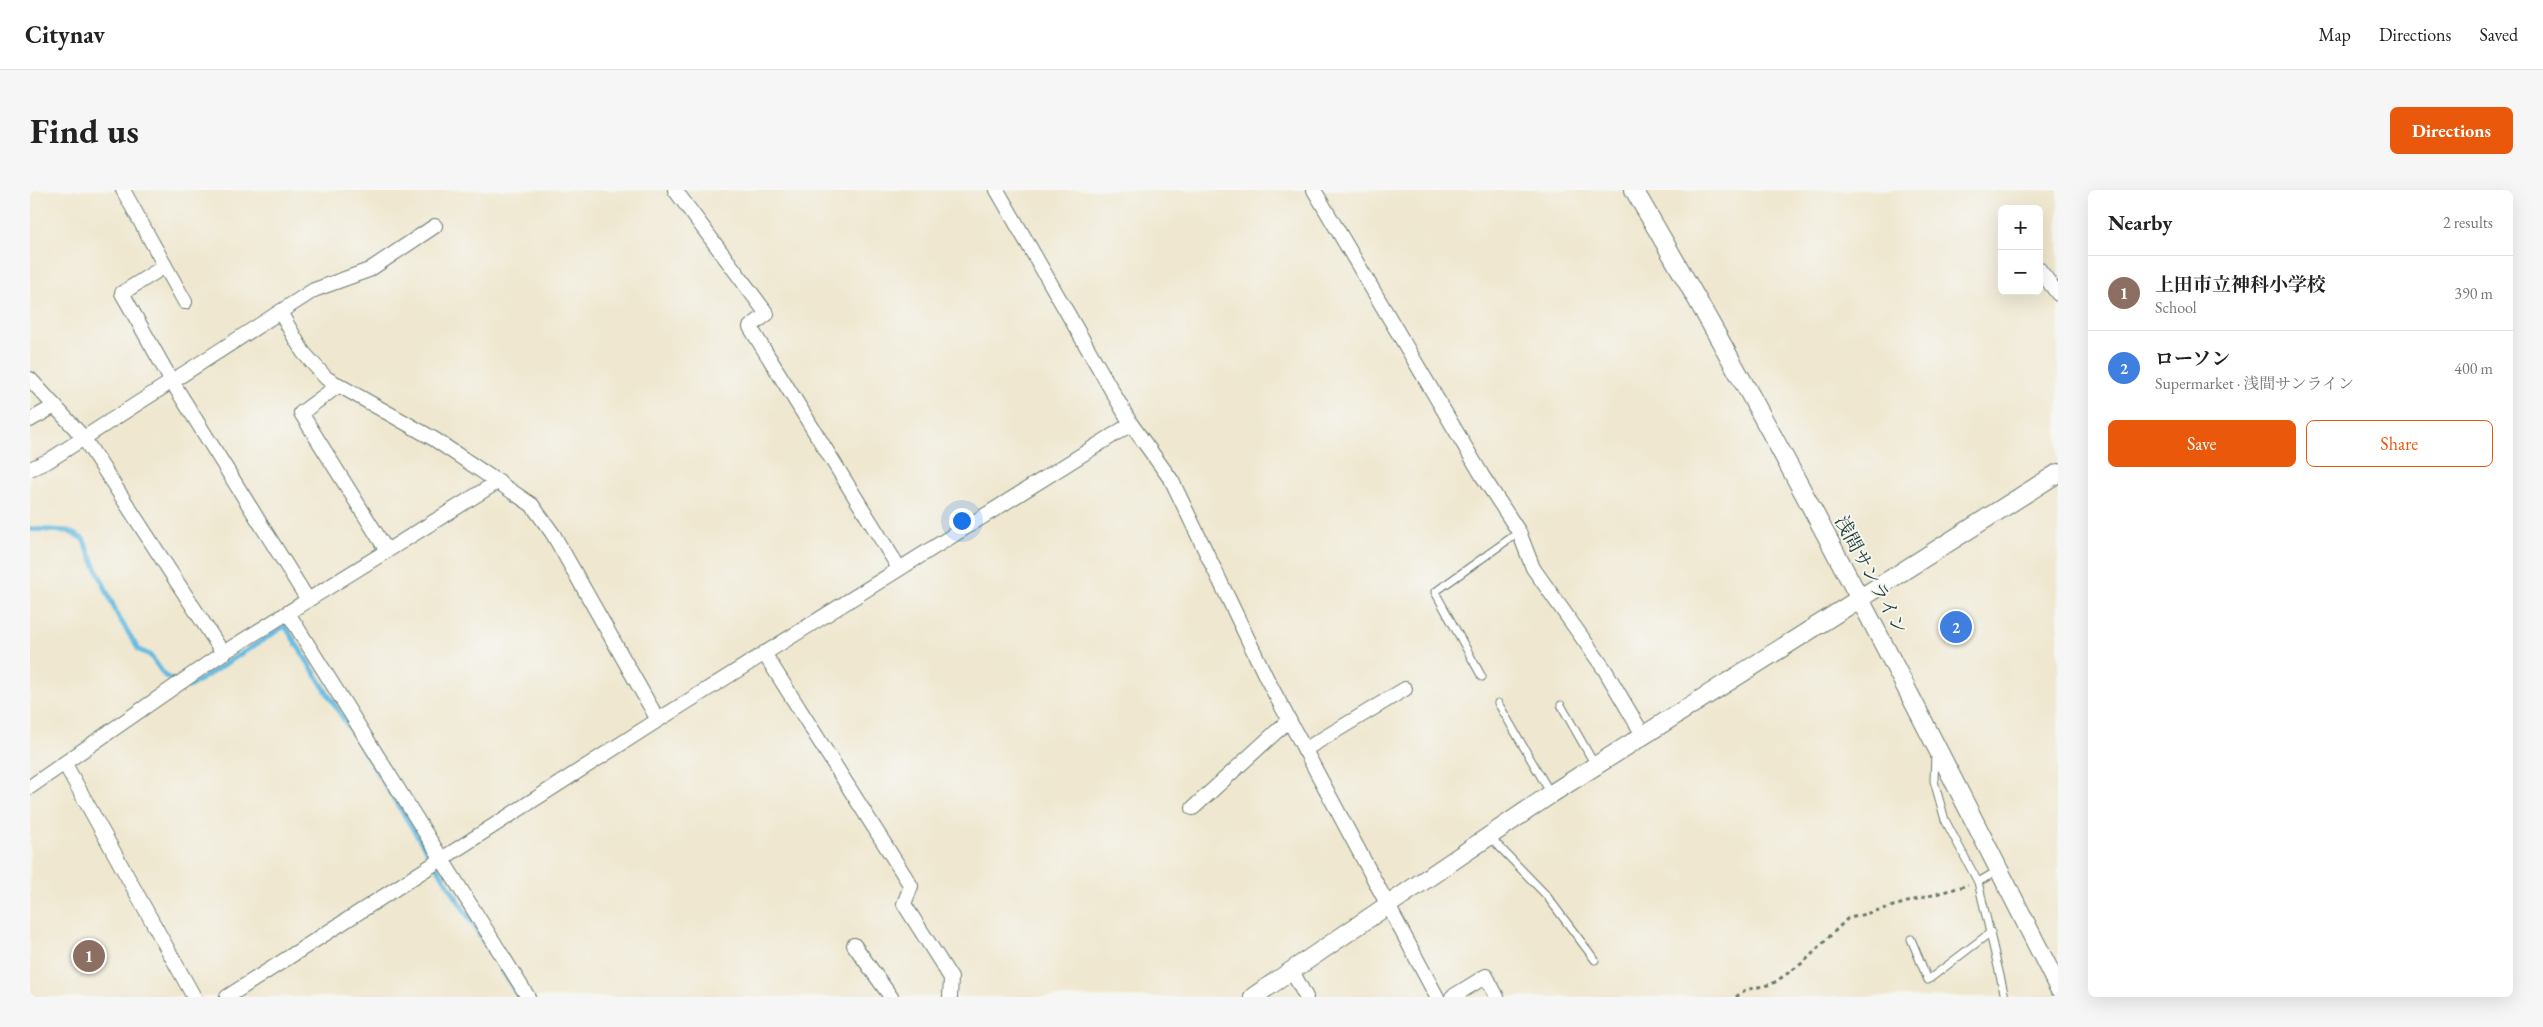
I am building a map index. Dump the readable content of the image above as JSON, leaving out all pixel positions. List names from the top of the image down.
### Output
{
  "streets": {
    "street": ["浅間サンライン"]
  },
  "page": {
    "header": "Citynav",
    "nav": ["Map", "Directions", "Saved"],
    "buttons": [
      "Directions",
      ["Save", "Share"]
    ],
    "title": "Find us",
    "heading": ["Nearby", "2 results"],
    "map_buttons": ["+", "−"],
    "list": [
      {
        "mark": "1",
        "name": "上田市立神科小学校",
        "note": "School",
        "value": "390 m"
      },
      {
        "mark": "2",
        "name": "ローソン",
        "note": "Supermarket · 浅間サンライン",
        "value": "400 m"
      }
    ],
    "pins": ["2", "1"]
  }
}
